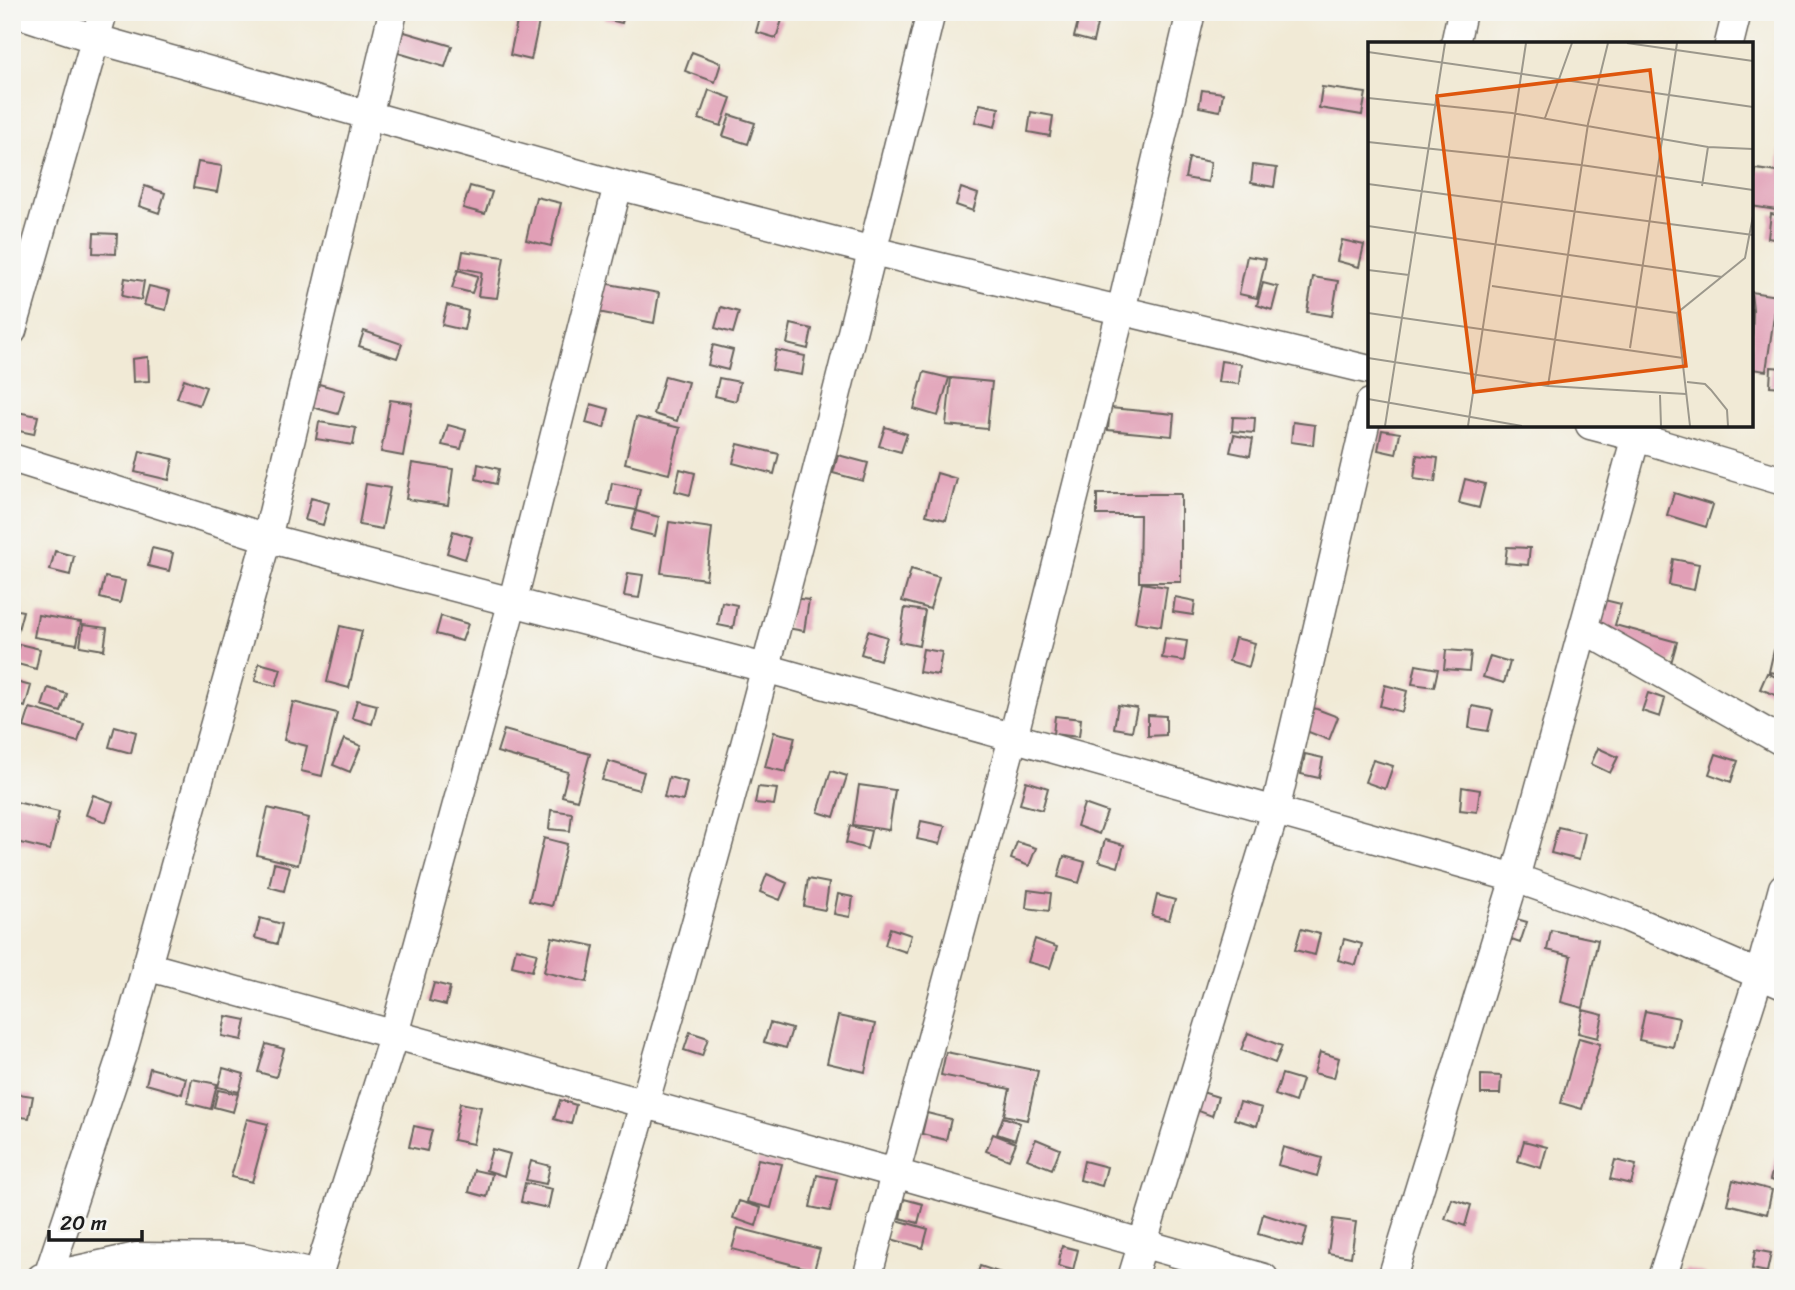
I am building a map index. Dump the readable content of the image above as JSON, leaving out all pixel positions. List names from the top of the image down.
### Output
{
  "scale_bar": "20 m"
}
